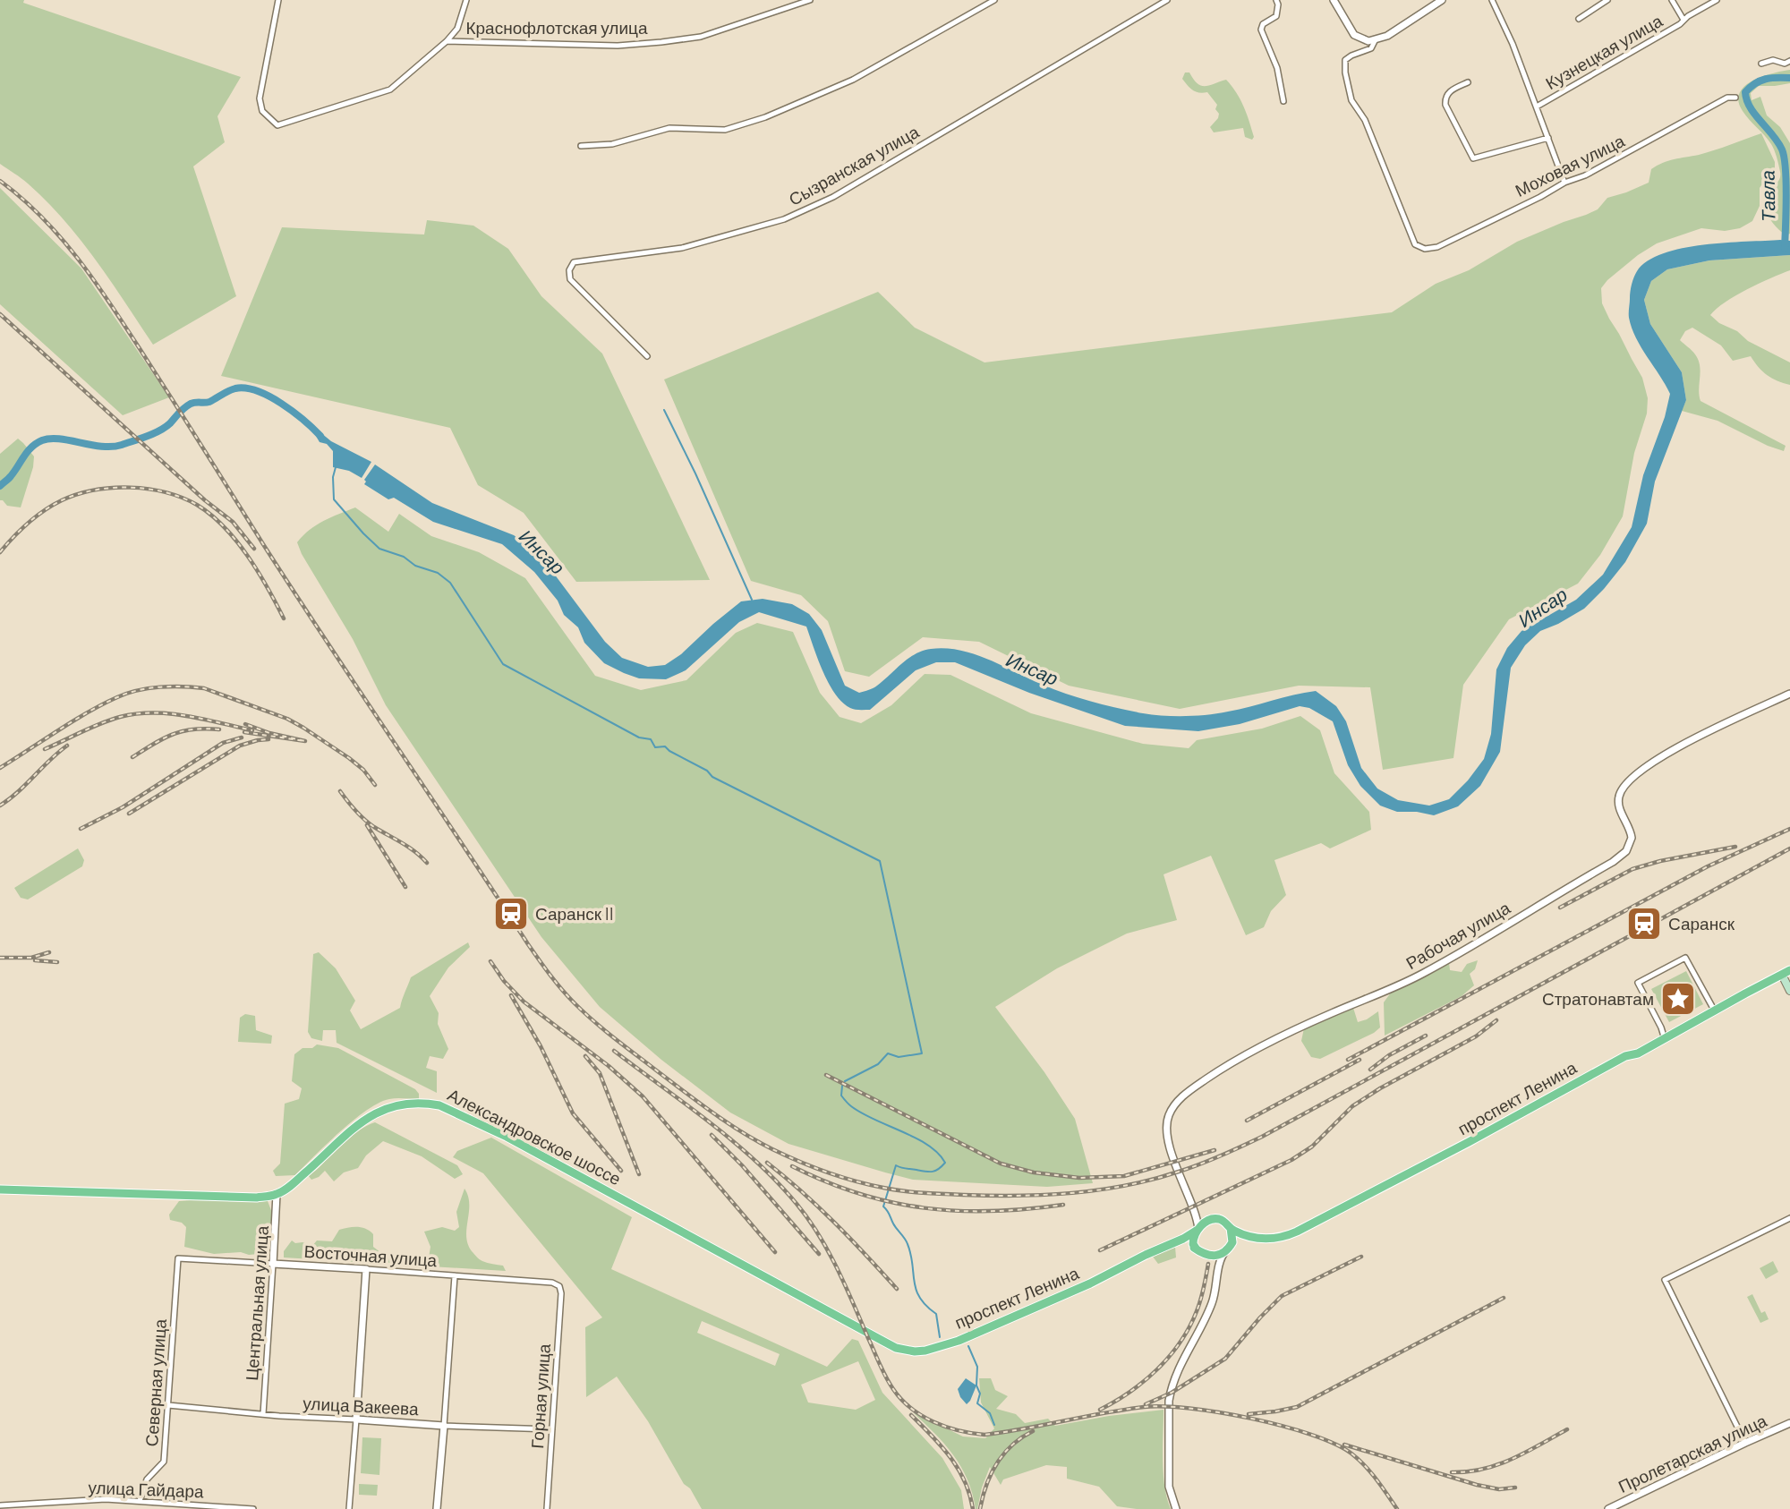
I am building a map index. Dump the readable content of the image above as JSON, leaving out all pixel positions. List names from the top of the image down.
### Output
{
  "streets": {
    "main road": ["проспект Ленина", "Александровское шоссе"],
    "street": [
      "Краснофлотская улица",
      "Кузнецкая улица",
      "Сызранская улица",
      "Моховая улица",
      "Рабочая улица",
      "Восточная улица",
      "Центральная улица",
      "Северная улица",
      "Горная улица",
      "улица Вакеева",
      "Пролетарская улица",
      "улица Гайдара"
    ]
  },
  "crossings": [
    ["Кузнецкая улица", "Моховая улица"],
    ["проспект Ленина", "Александровское шоссе"],
    ["Александровское шоссе", "Центральная улица"],
    ["Восточная улица", "Центральная улица"],
    ["Восточная улица", "Северная улица"],
    ["Восточная улица", "Горная улица"],
    ["Центральная улица", "улица Вакеева"],
    ["Северная улица", "улица Вакеева"],
    ["Северная улица", "улица Гайдара"],
    ["Горная улица", "улица Вакеева"]
  ],
  "water": ["Тавла", "Инсар"],
  "places": {
    "station": ["Саранск II", "Саранск"],
    "place": ["Стратонавтам"]
  }
}
